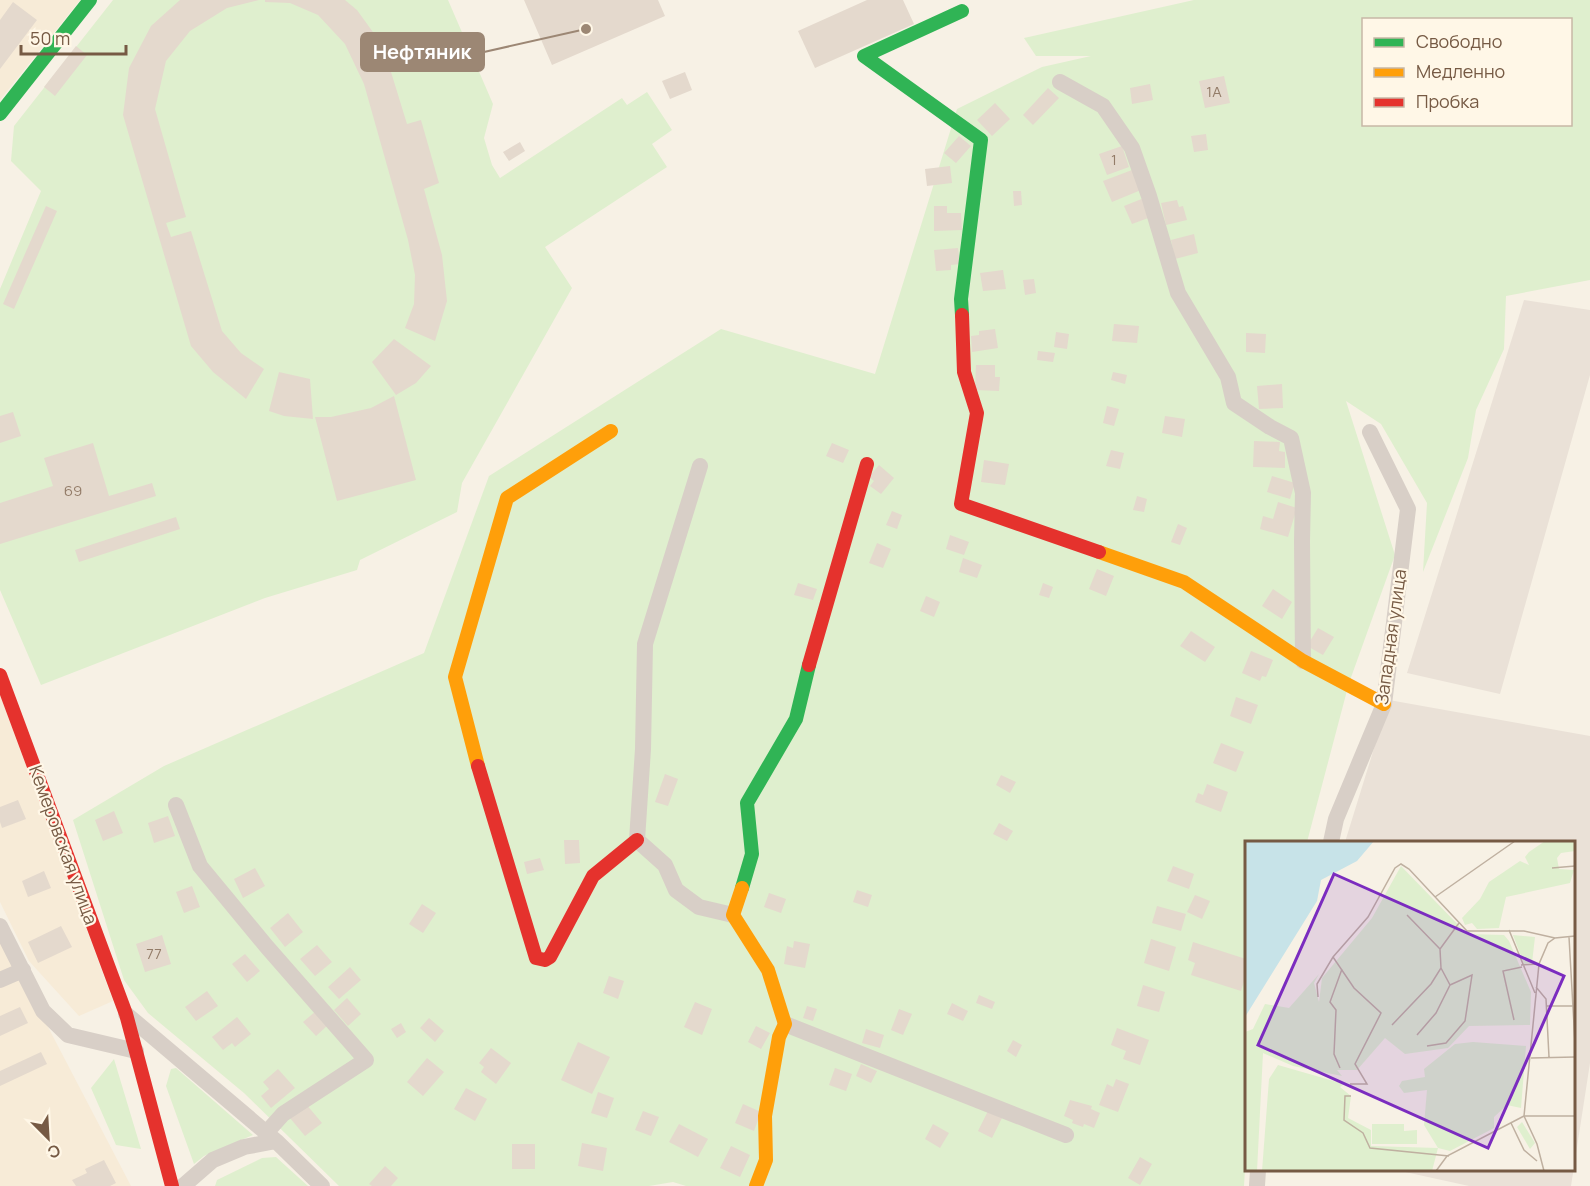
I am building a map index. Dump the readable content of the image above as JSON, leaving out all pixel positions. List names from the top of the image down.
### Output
{
  "streets": {
    "street": ["Западная улица", "Кемеровская улица"]
  },
  "places": ["Нефтяник"],
  "house_numbers": [
    "1А",
    "1",
    "69",
    "77"
  ],
  "legend": ["Свободно", "Медленно", "Пробка"],
  "scale_bar": "50 m",
  "north": "bottom right"
}
